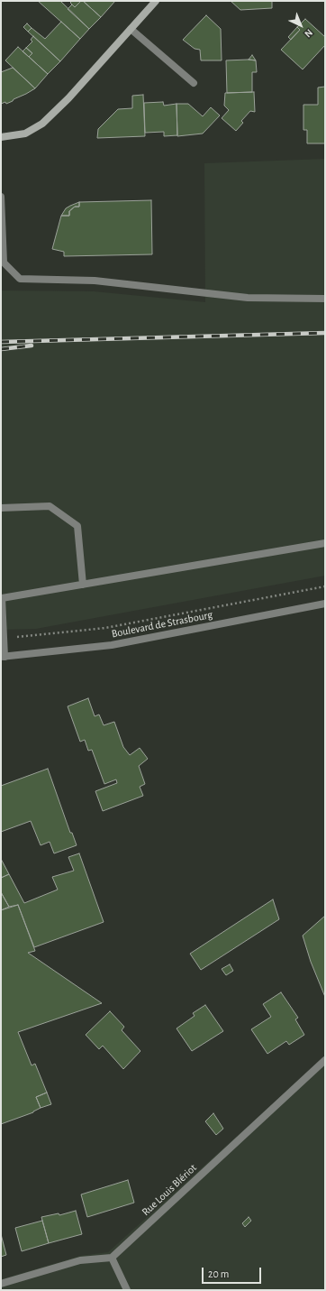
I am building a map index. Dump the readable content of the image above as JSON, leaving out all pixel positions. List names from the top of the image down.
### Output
{
  "streets": {
    "street": ["Boulevard de Strasbourg", "Rue Louis Blériot"]
  },
  "scale_bar": "20 m",
  "north": "bottom right"
}
